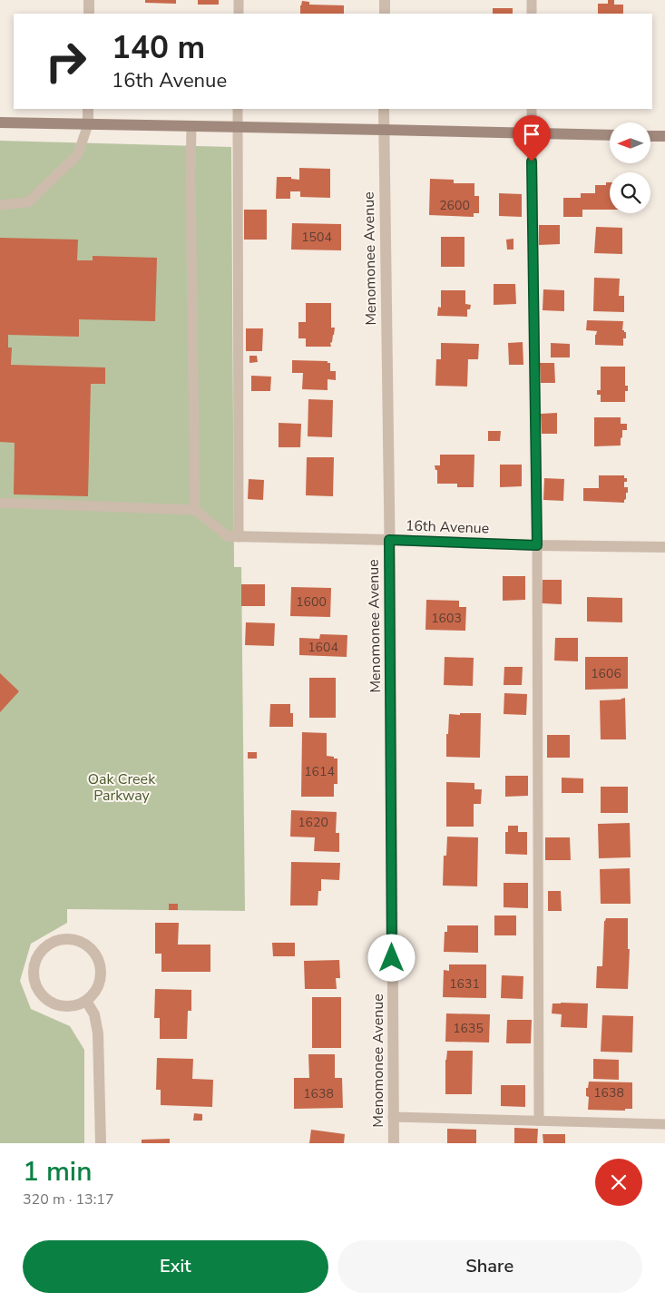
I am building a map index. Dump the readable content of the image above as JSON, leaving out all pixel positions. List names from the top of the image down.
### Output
{
  "streets": {
    "street": ["Menomonee Avenue", "16th Avenue"]
  },
  "crossings": [
    ["Menomonee Avenue", "16th Avenue"]
  ],
  "parks": ["Oak Creek Parkway"],
  "house_numbers": [
    "2600",
    "1504",
    "1600",
    "1603",
    "1604",
    "1606",
    "1614",
    "1620",
    "1631",
    "1635",
    "1638",
    "1638"
  ],
  "north": "left",
  "page": {
    "turn": ["140 m", "16th Avenue"],
    "heading": ["1 min", "320 m · 13:17"],
    "buttons": ["Exit", "Share"]
  }
}
